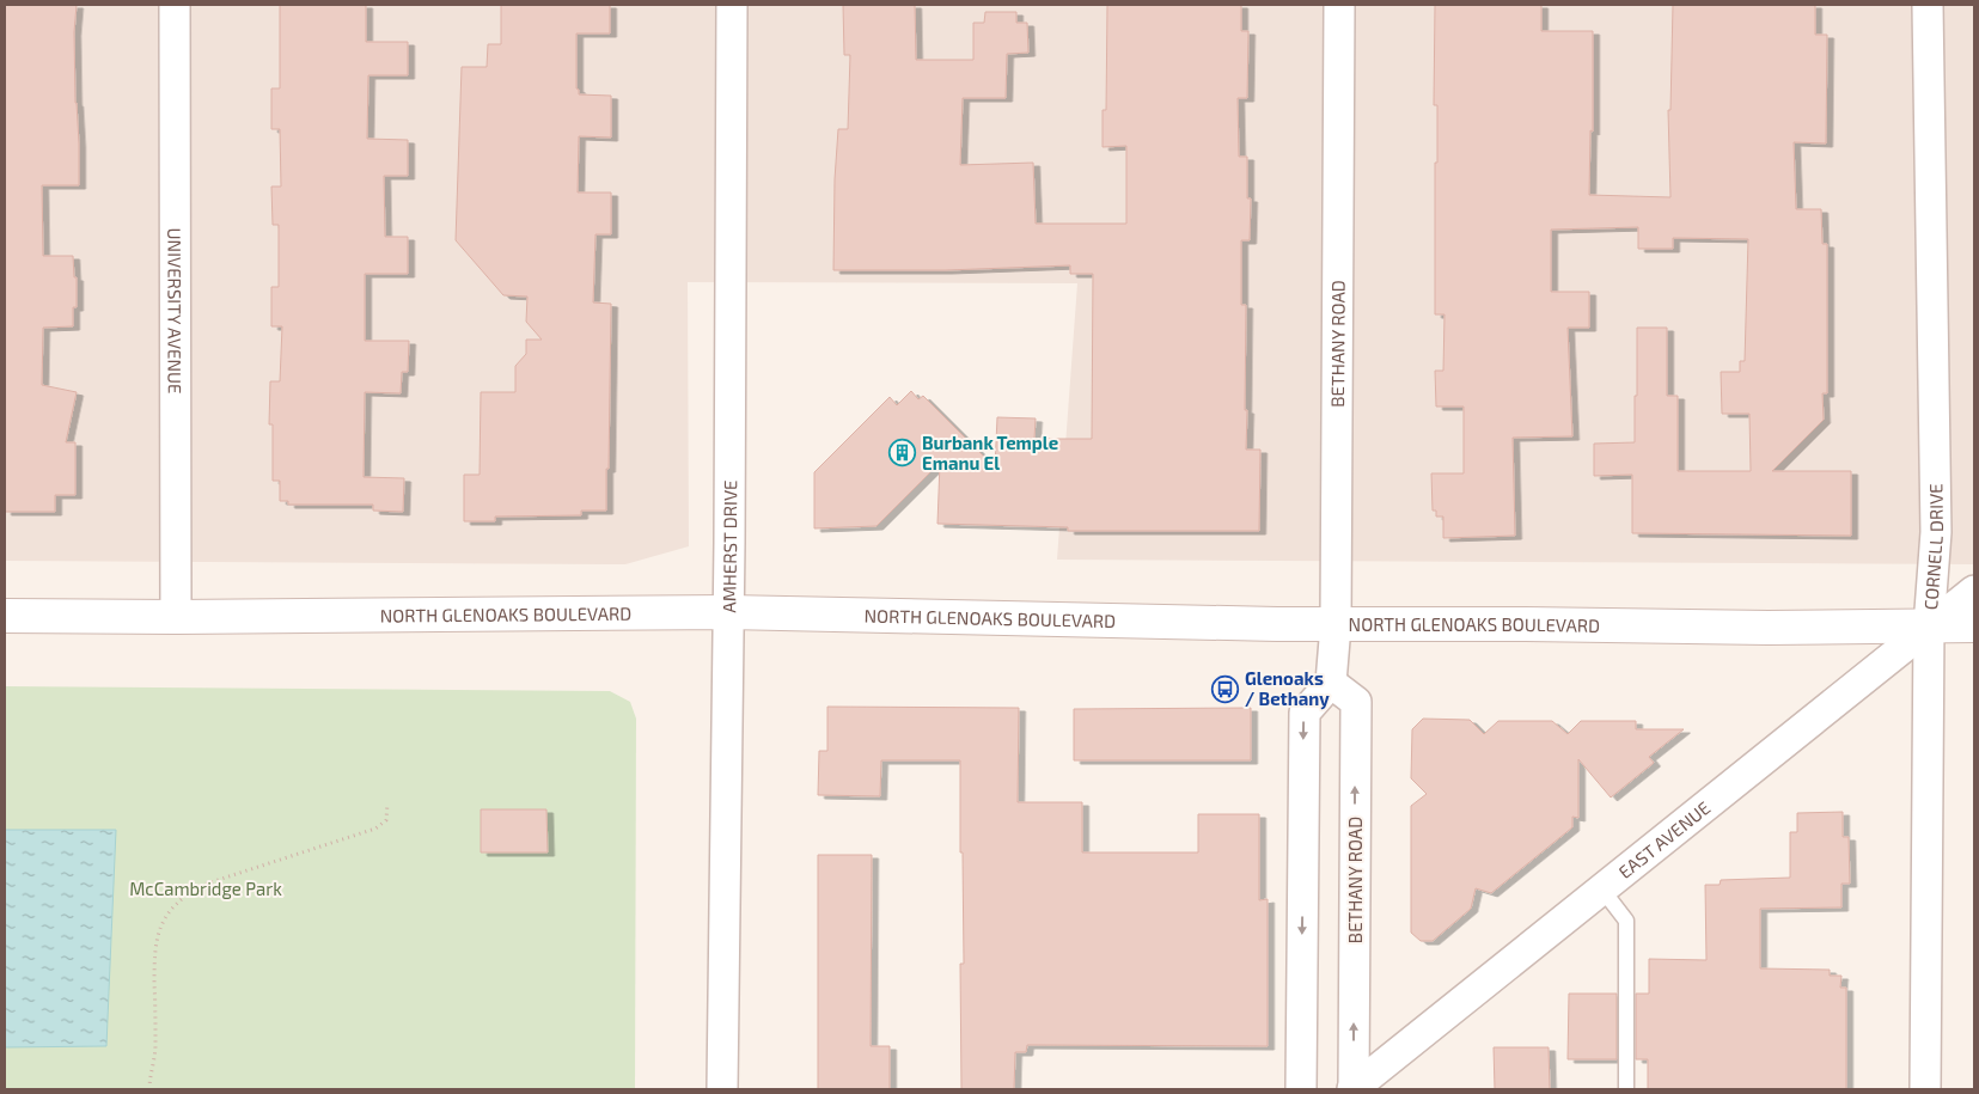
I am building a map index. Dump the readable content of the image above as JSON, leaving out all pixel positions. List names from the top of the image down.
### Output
{
  "streets": {
    "main road": ["NORTH GLENOAKS BOULEVARD"],
    "street": [
      "UNIVERSITY AVENUE",
      "BETHANY ROAD",
      "CORNELL DRIVE",
      "AMHERST DRIVE",
      "EAST AVENUE"
    ]
  },
  "crossings": [
    ["UNIVERSITY AVENUE", "NORTH GLENOAKS BOULEVARD"],
    ["BETHANY ROAD", "NORTH GLENOAKS BOULEVARD"],
    ["BETHANY ROAD", "EAST AVENUE"],
    ["CORNELL DRIVE", "NORTH GLENOAKS BOULEVARD"],
    ["CORNELL DRIVE", "EAST AVENUE"],
    ["AMHERST DRIVE", "NORTH GLENOAKS BOULEVARD"],
    ["NORTH GLENOAKS BOULEVARD", "EAST AVENUE"]
  ],
  "parks": ["McCambridge Park"],
  "places": {
    "building": ["Burbank Temple Emanu El"],
    "bus stop": ["Glenoaks / Bethany"]
  }
}
